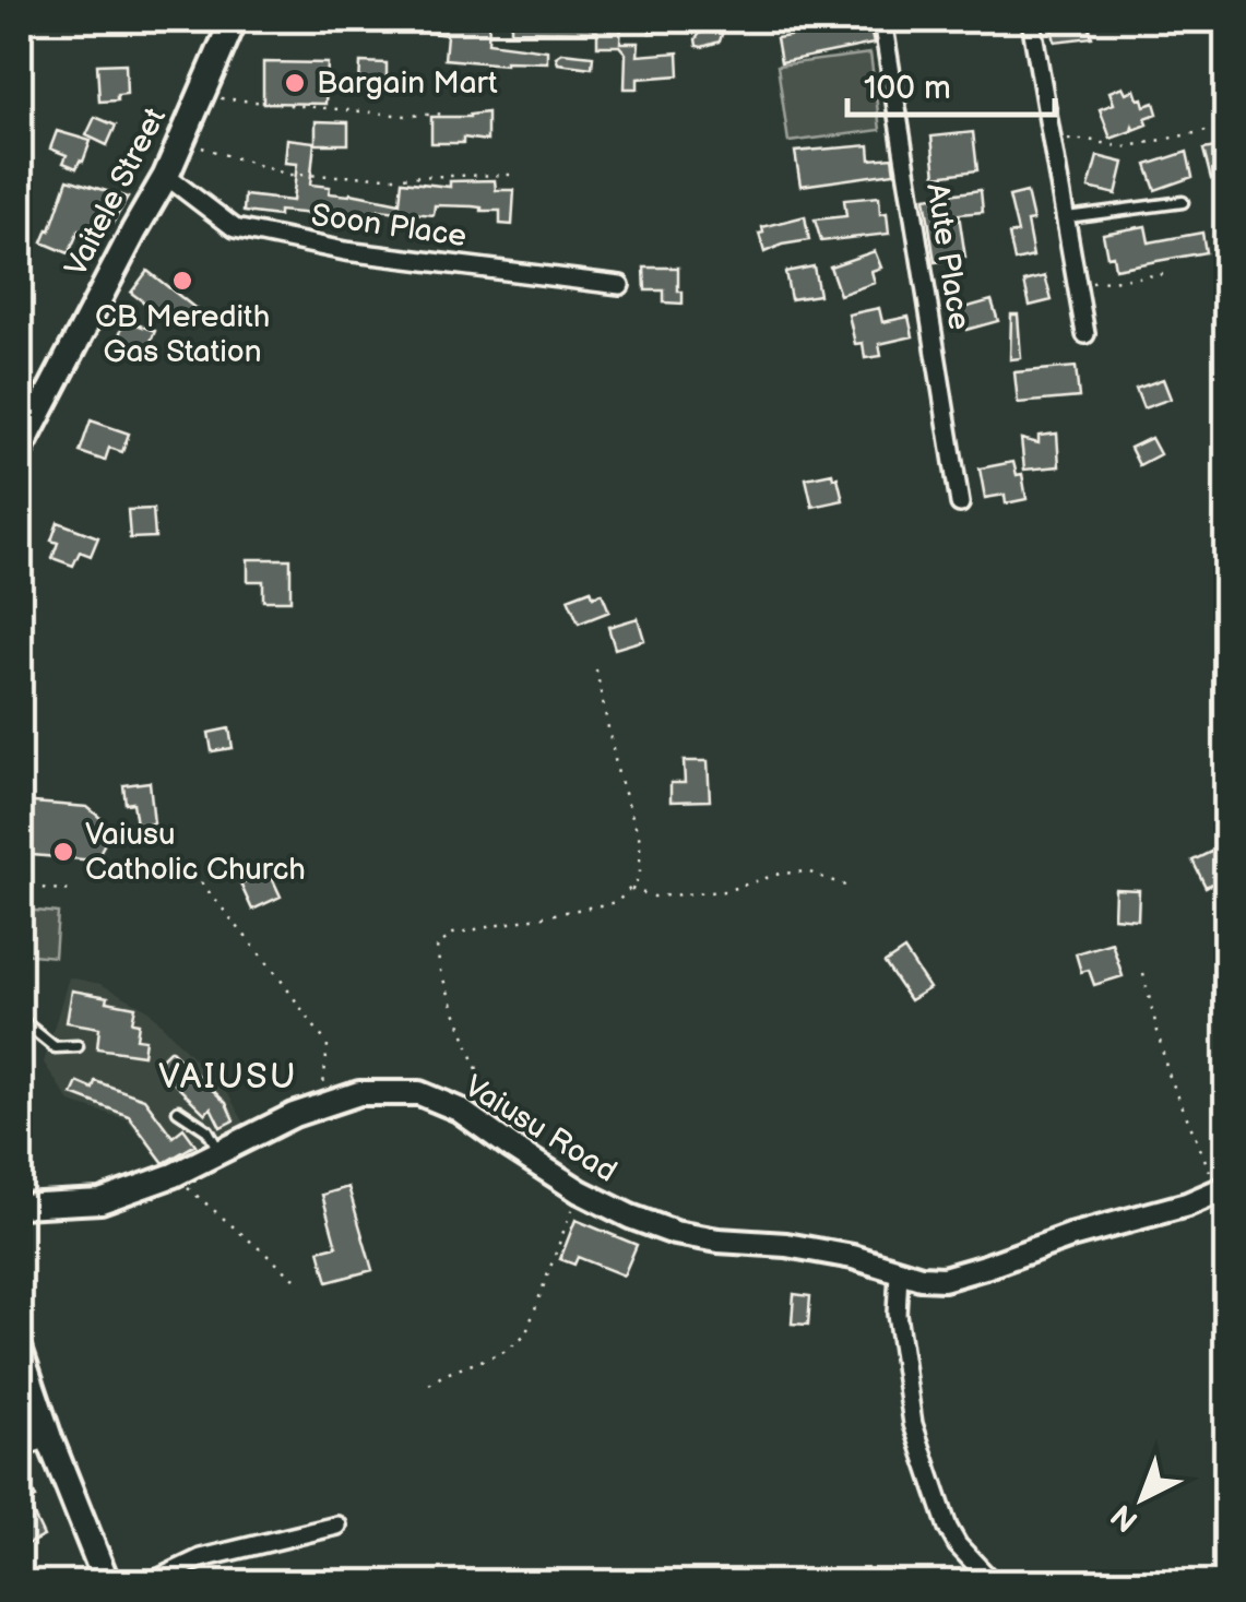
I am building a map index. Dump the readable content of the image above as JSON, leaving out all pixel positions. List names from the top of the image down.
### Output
{
  "streets": {
    "main road": ["Vaitele Street"],
    "street": ["Soon Place", "Aute Place", "Vaiusu Road"]
  },
  "crossings": [
    ["Vaitele Street", "Soon Place"]
  ],
  "districts": ["VAIUSU"],
  "places": ["Bargain Mart", "CB Meredith Gas Station", "Vaiusu Catholic Church"],
  "scale_bar": "100 m",
  "north": "bottom left"
}
